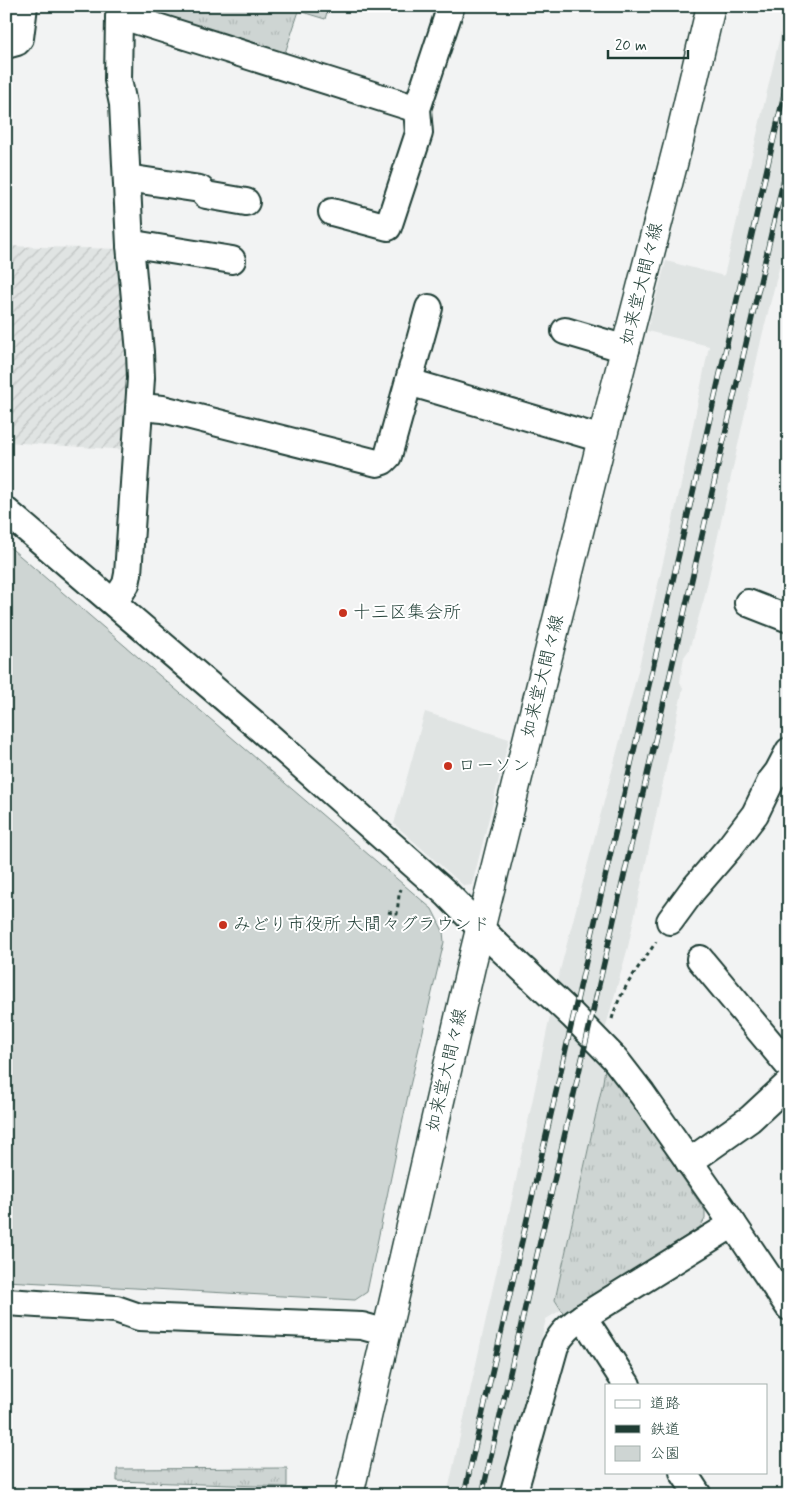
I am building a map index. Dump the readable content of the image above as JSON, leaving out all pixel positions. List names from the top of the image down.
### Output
{
  "streets": {
    "main road": ["如来堂大間々線"]
  },
  "places": ["十三区集会所", "ローソン", "みどり市役所 大間々グラウンド"],
  "legend": ["道路", "鉄道", "公園"],
  "scale_bar": "20 m"
}
